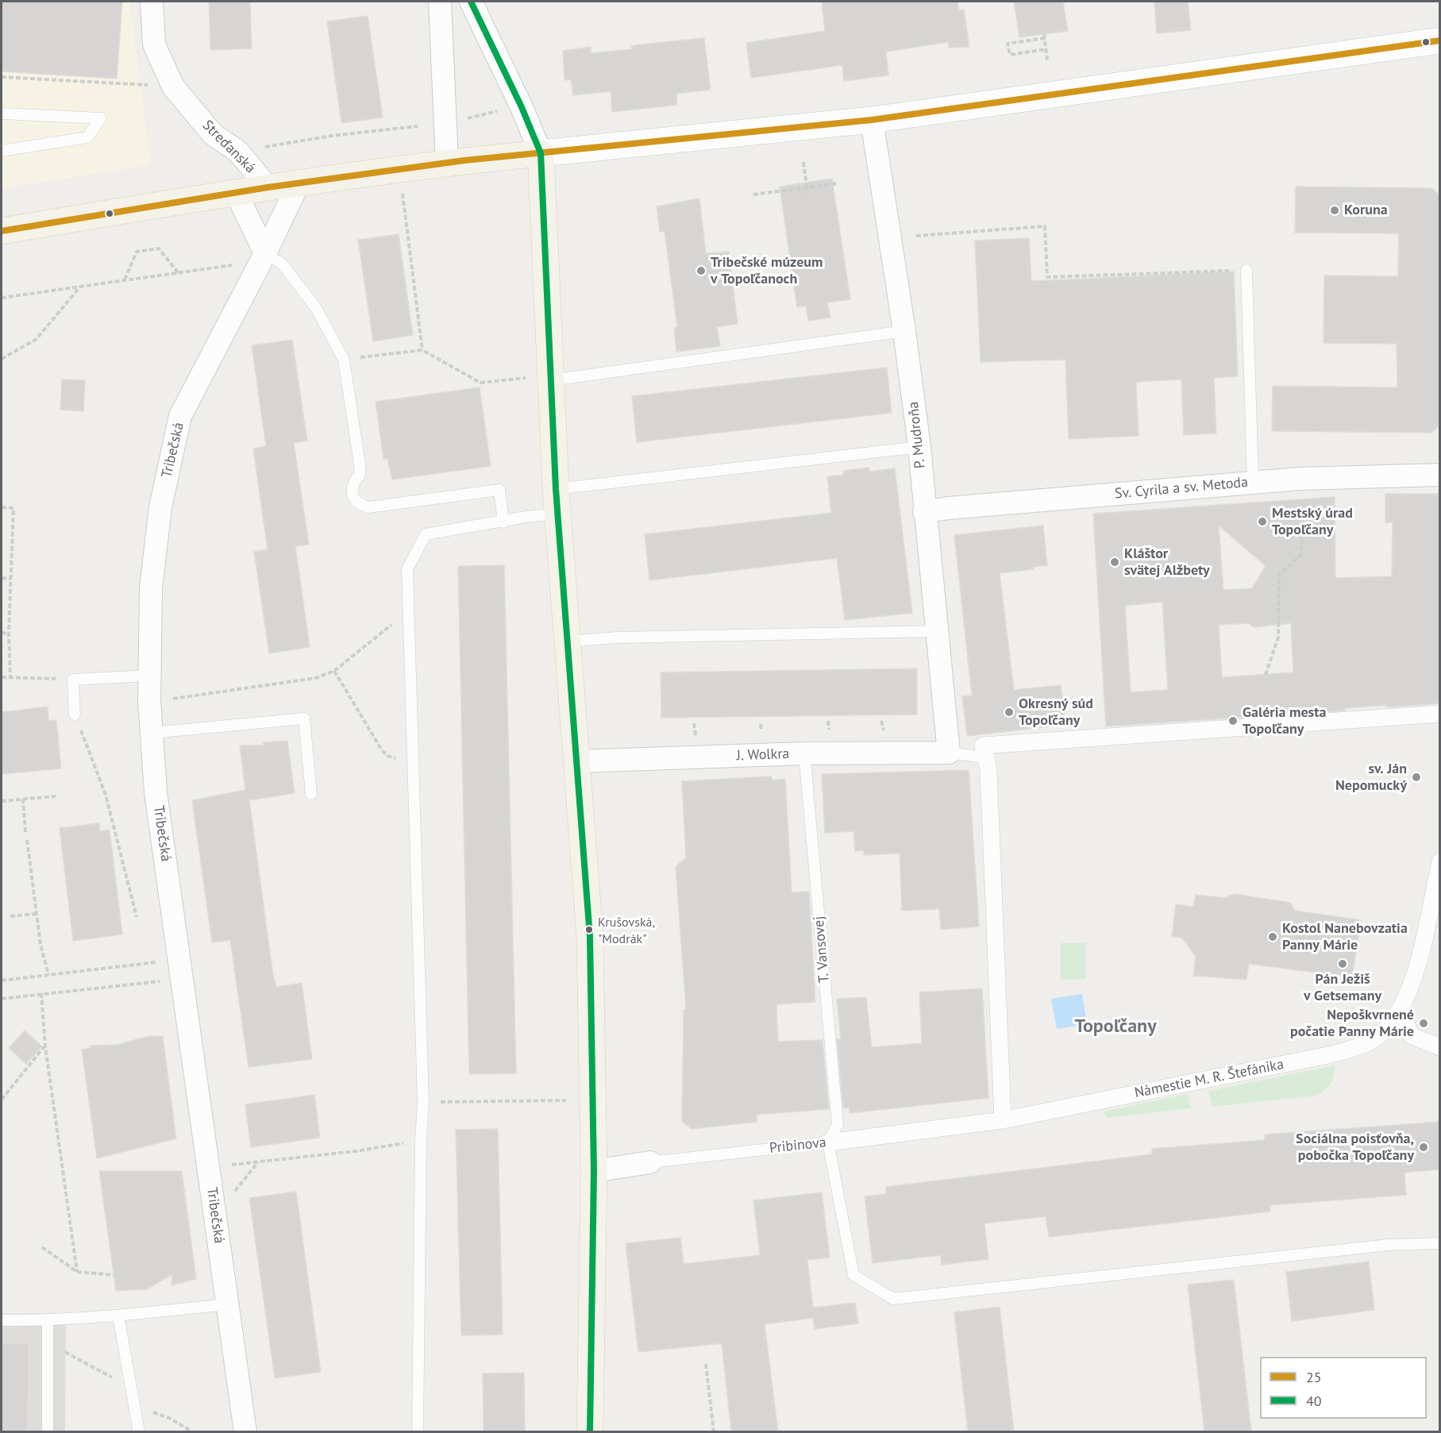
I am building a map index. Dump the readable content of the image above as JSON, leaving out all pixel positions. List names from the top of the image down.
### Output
{
  "streets": {
    "street": [
      "Streďanská",
      "P. Mudroňa",
      "Tribečská",
      "Sv. Cyrila a sv. Metoda",
      "J. Wolkra",
      "Námestie M. R. Štefánika",
      "Pribinova"
    ],
    "lane": ["T. Vansovej"]
  },
  "crossings": [
    ["P. Mudroňa", "Sv. Cyrila a sv. Metoda"],
    ["P. Mudroňa", "J. Wolkra"],
    ["J. Wolkra", "T. Vansovej"],
    ["T. Vansovej", "Pribinova"],
    ["Námestie M. R. Štefánika", "Pribinova"]
  ],
  "districts": ["Topoľčany"],
  "places": [
    "Koruna",
    "Tribečské múzeum v Topoľčanoch",
    "Mestský úrad Topoľčany",
    "Kláštor svätej Alžbety",
    "Okresný súd Topoľčany",
    "Galéria mesta Topoľčany",
    "sv. Ján Nepomucký",
    "Krušovská, \"Modrák\"",
    "Kostol Nanebovzatia Panny Márie",
    "Pán Ježiš v Getsemany",
    "Nepoškvrnené počatie Panny Márie",
    "Sociálna poisťovňa, pobočka Topoľčany"
  ],
  "lines": ["transit line 40", "transit line 25"],
  "legend": ["25", "40"]
}
